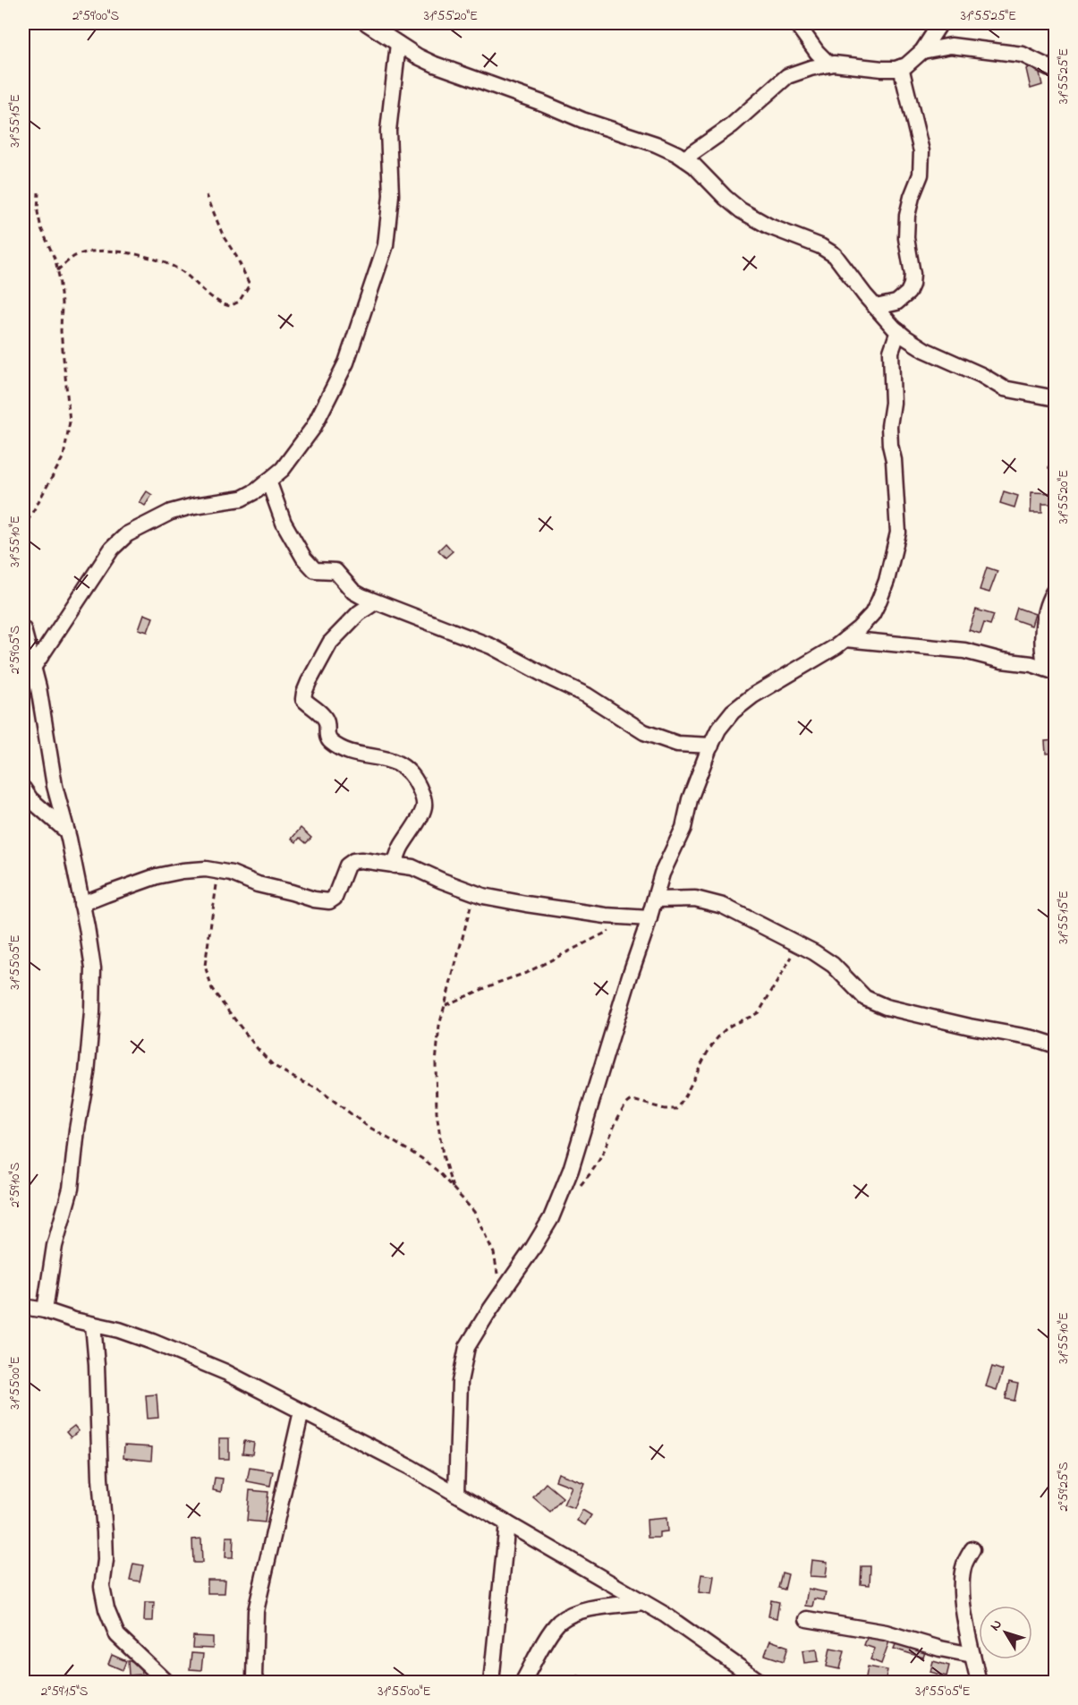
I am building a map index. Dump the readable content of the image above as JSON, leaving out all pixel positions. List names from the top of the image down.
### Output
{
  "north": "top left",
  "coordinates": [
    "2°59'00\"S",
    "31°55'20\"E",
    "31°55'25\"E",
    "31°55'15\"E",
    "31°55'10\"E",
    "2°59'05\"S",
    "31°55'05\"E",
    "2°59'10\"S",
    "31°55'00\"E",
    "2°59'25\"S",
    "2°59'15\"S"
  ]
}
